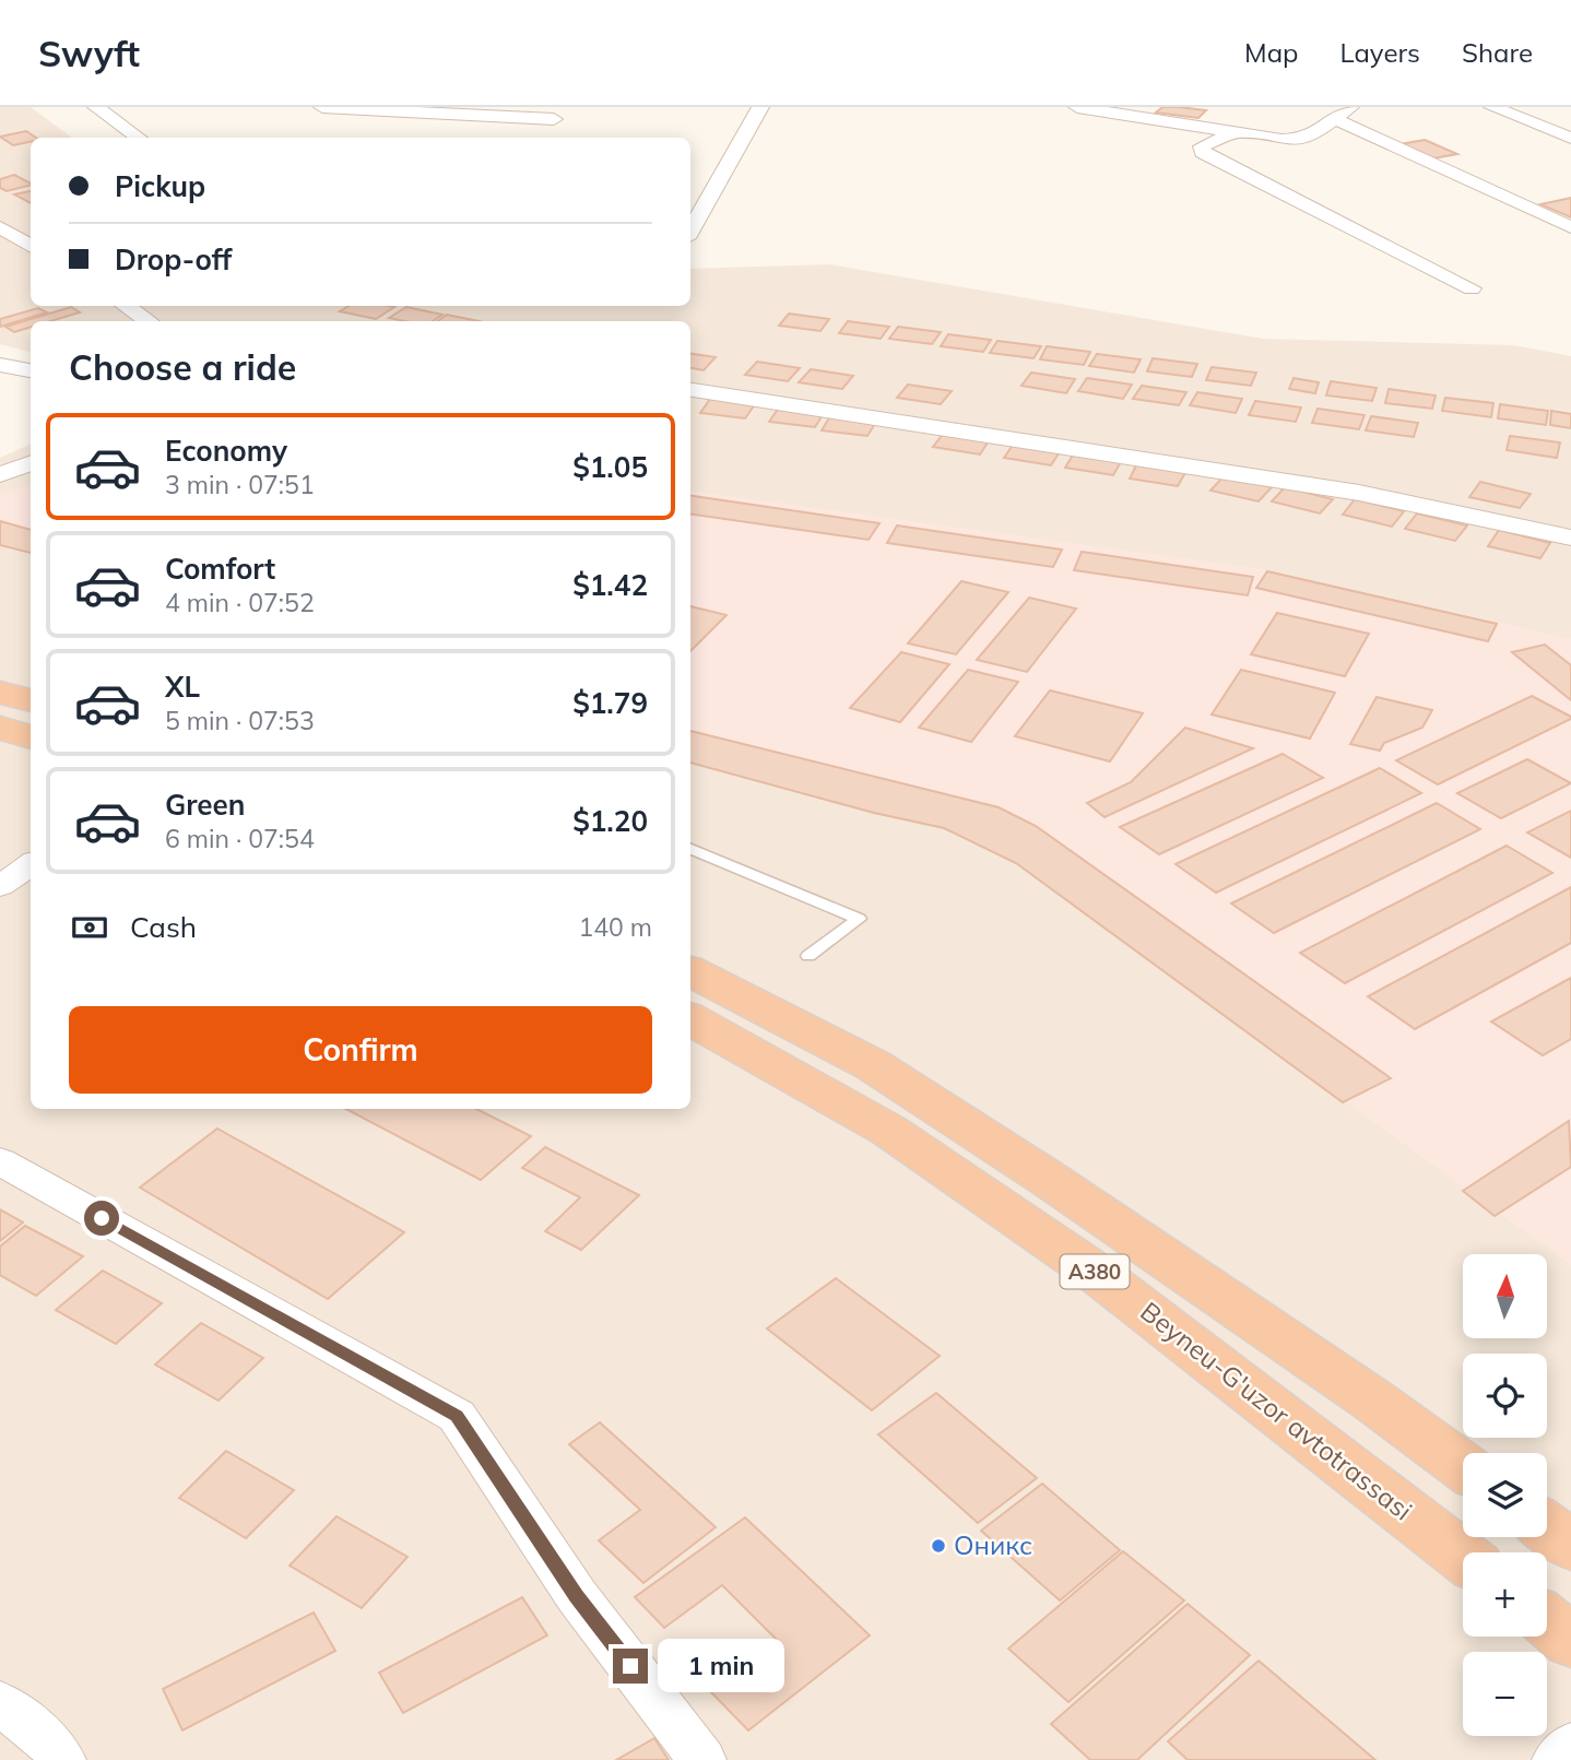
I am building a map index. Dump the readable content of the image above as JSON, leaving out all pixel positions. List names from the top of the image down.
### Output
{
  "streets": {
    "highway": ["A380", "Beyneu-G'uzor avtotrassasi"]
  },
  "places": ["Оникс"],
  "north": "top",
  "page": {
    "header": "Swyft",
    "nav": ["Map", "Layers", "Share"],
    "banner": ["Pickup", "Drop-off"],
    "heading": "Choose a ride",
    "list": [
      {
        "name": "Economy",
        "note": "3 min · 07:51",
        "value": "$1.05"
      },
      {
        "name": "Comfort",
        "note": "4 min · 07:52",
        "value": "$1.42"
      },
      {
        "name": "XL",
        "note": "5 min · 07:53",
        "value": "$1.79"
      },
      {
        "name": "Green",
        "note": "6 min · 07:54",
        "value": "$1.20"
      }
    ],
    "pay": ["Cash", "140 m"],
    "buttons": "Confirm",
    "map_buttons": ["+", "−"],
    "bubble": "1 min"
  }
}
